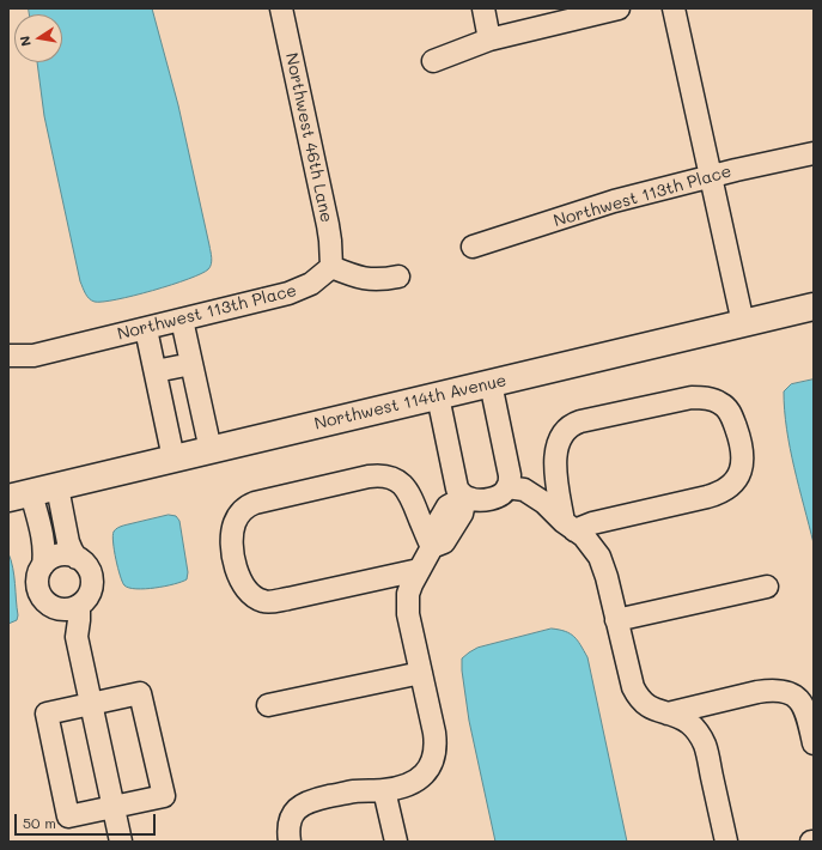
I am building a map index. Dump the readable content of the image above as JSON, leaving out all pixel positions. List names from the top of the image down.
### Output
{
  "streets": {
    "street": ["Northwest 46th Lane", "Northwest 113th Place", "Northwest 114th Avenue"]
  },
  "crossings": [
    ["Northwest 46th Lane", "Northwest 113th Place"]
  ],
  "scale_bar": "50 m",
  "north": "left"
}
